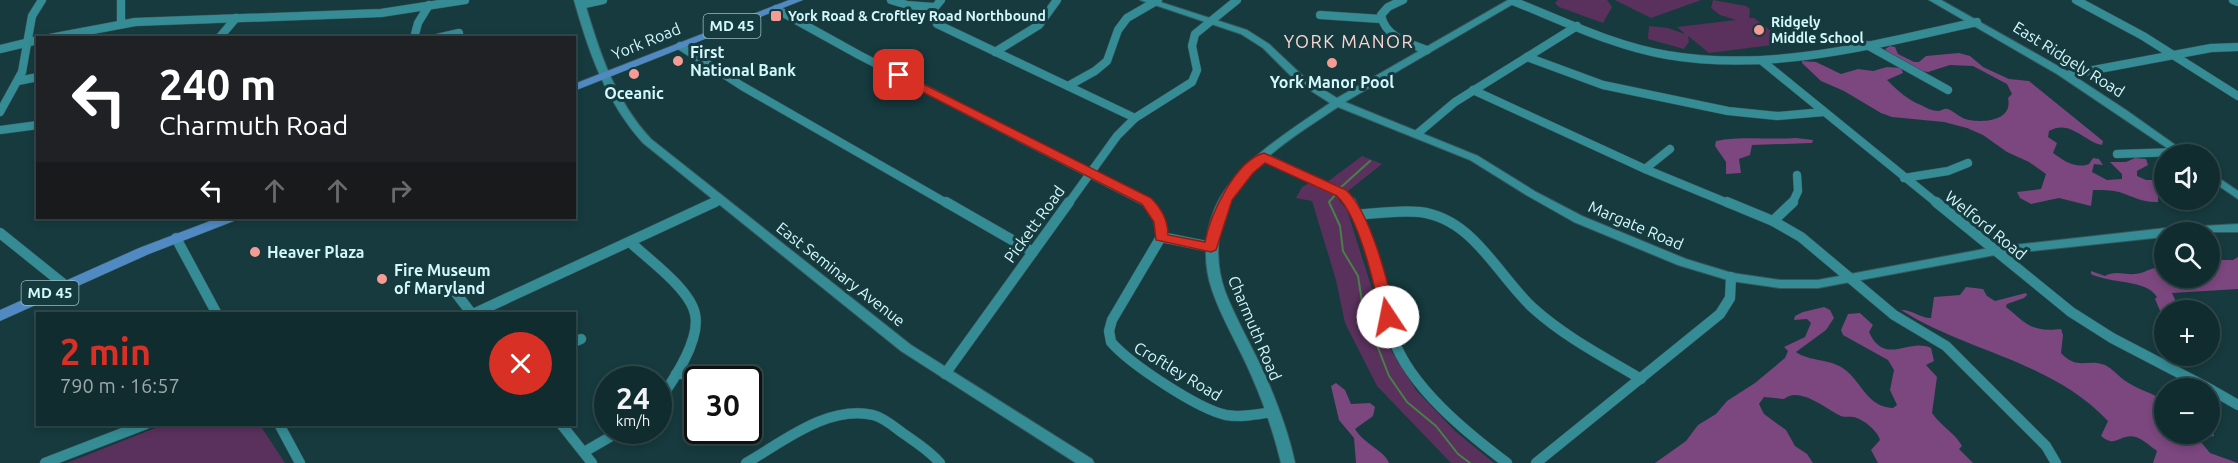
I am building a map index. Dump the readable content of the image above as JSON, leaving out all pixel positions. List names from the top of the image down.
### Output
{
  "streets": {
    "main road": ["MD 45", "York Road"],
    "street": [
      "East Ridgely Road",
      "Pickett Road",
      "Margate Road",
      "Welford Road",
      "East Seminary Avenue",
      "Charmuth Road",
      "Croftley Road"
    ]
  },
  "crossings": [
    ["York Road", "East Seminary Avenue"],
    ["Pickett Road", "Margate Road"],
    ["Pickett Road", "East Seminary Avenue"],
    ["Margate Road", "Welford Road"],
    ["Margate Road", "Charmuth Road"],
    ["Charmuth Road", "Croftley Road"]
  ],
  "districts": ["YORK MANOR"],
  "places": {
    "transit": ["York Road & Croftley Road Northbound"],
    "other": [
      "Ridgely Middle School",
      "First National Bank",
      "York Manor Pool",
      "Oceanic",
      "Heaver Plaza",
      "Fire Museum of Maryland"
    ]
  },
  "page": {
    "turn": ["240 m", "Charmuth Road"],
    "map_buttons": ["+", "−"],
    "heading": ["2 min", "790 m · 16:57"],
    "speed": "24 km/h",
    "limit": "30"
  }
}
